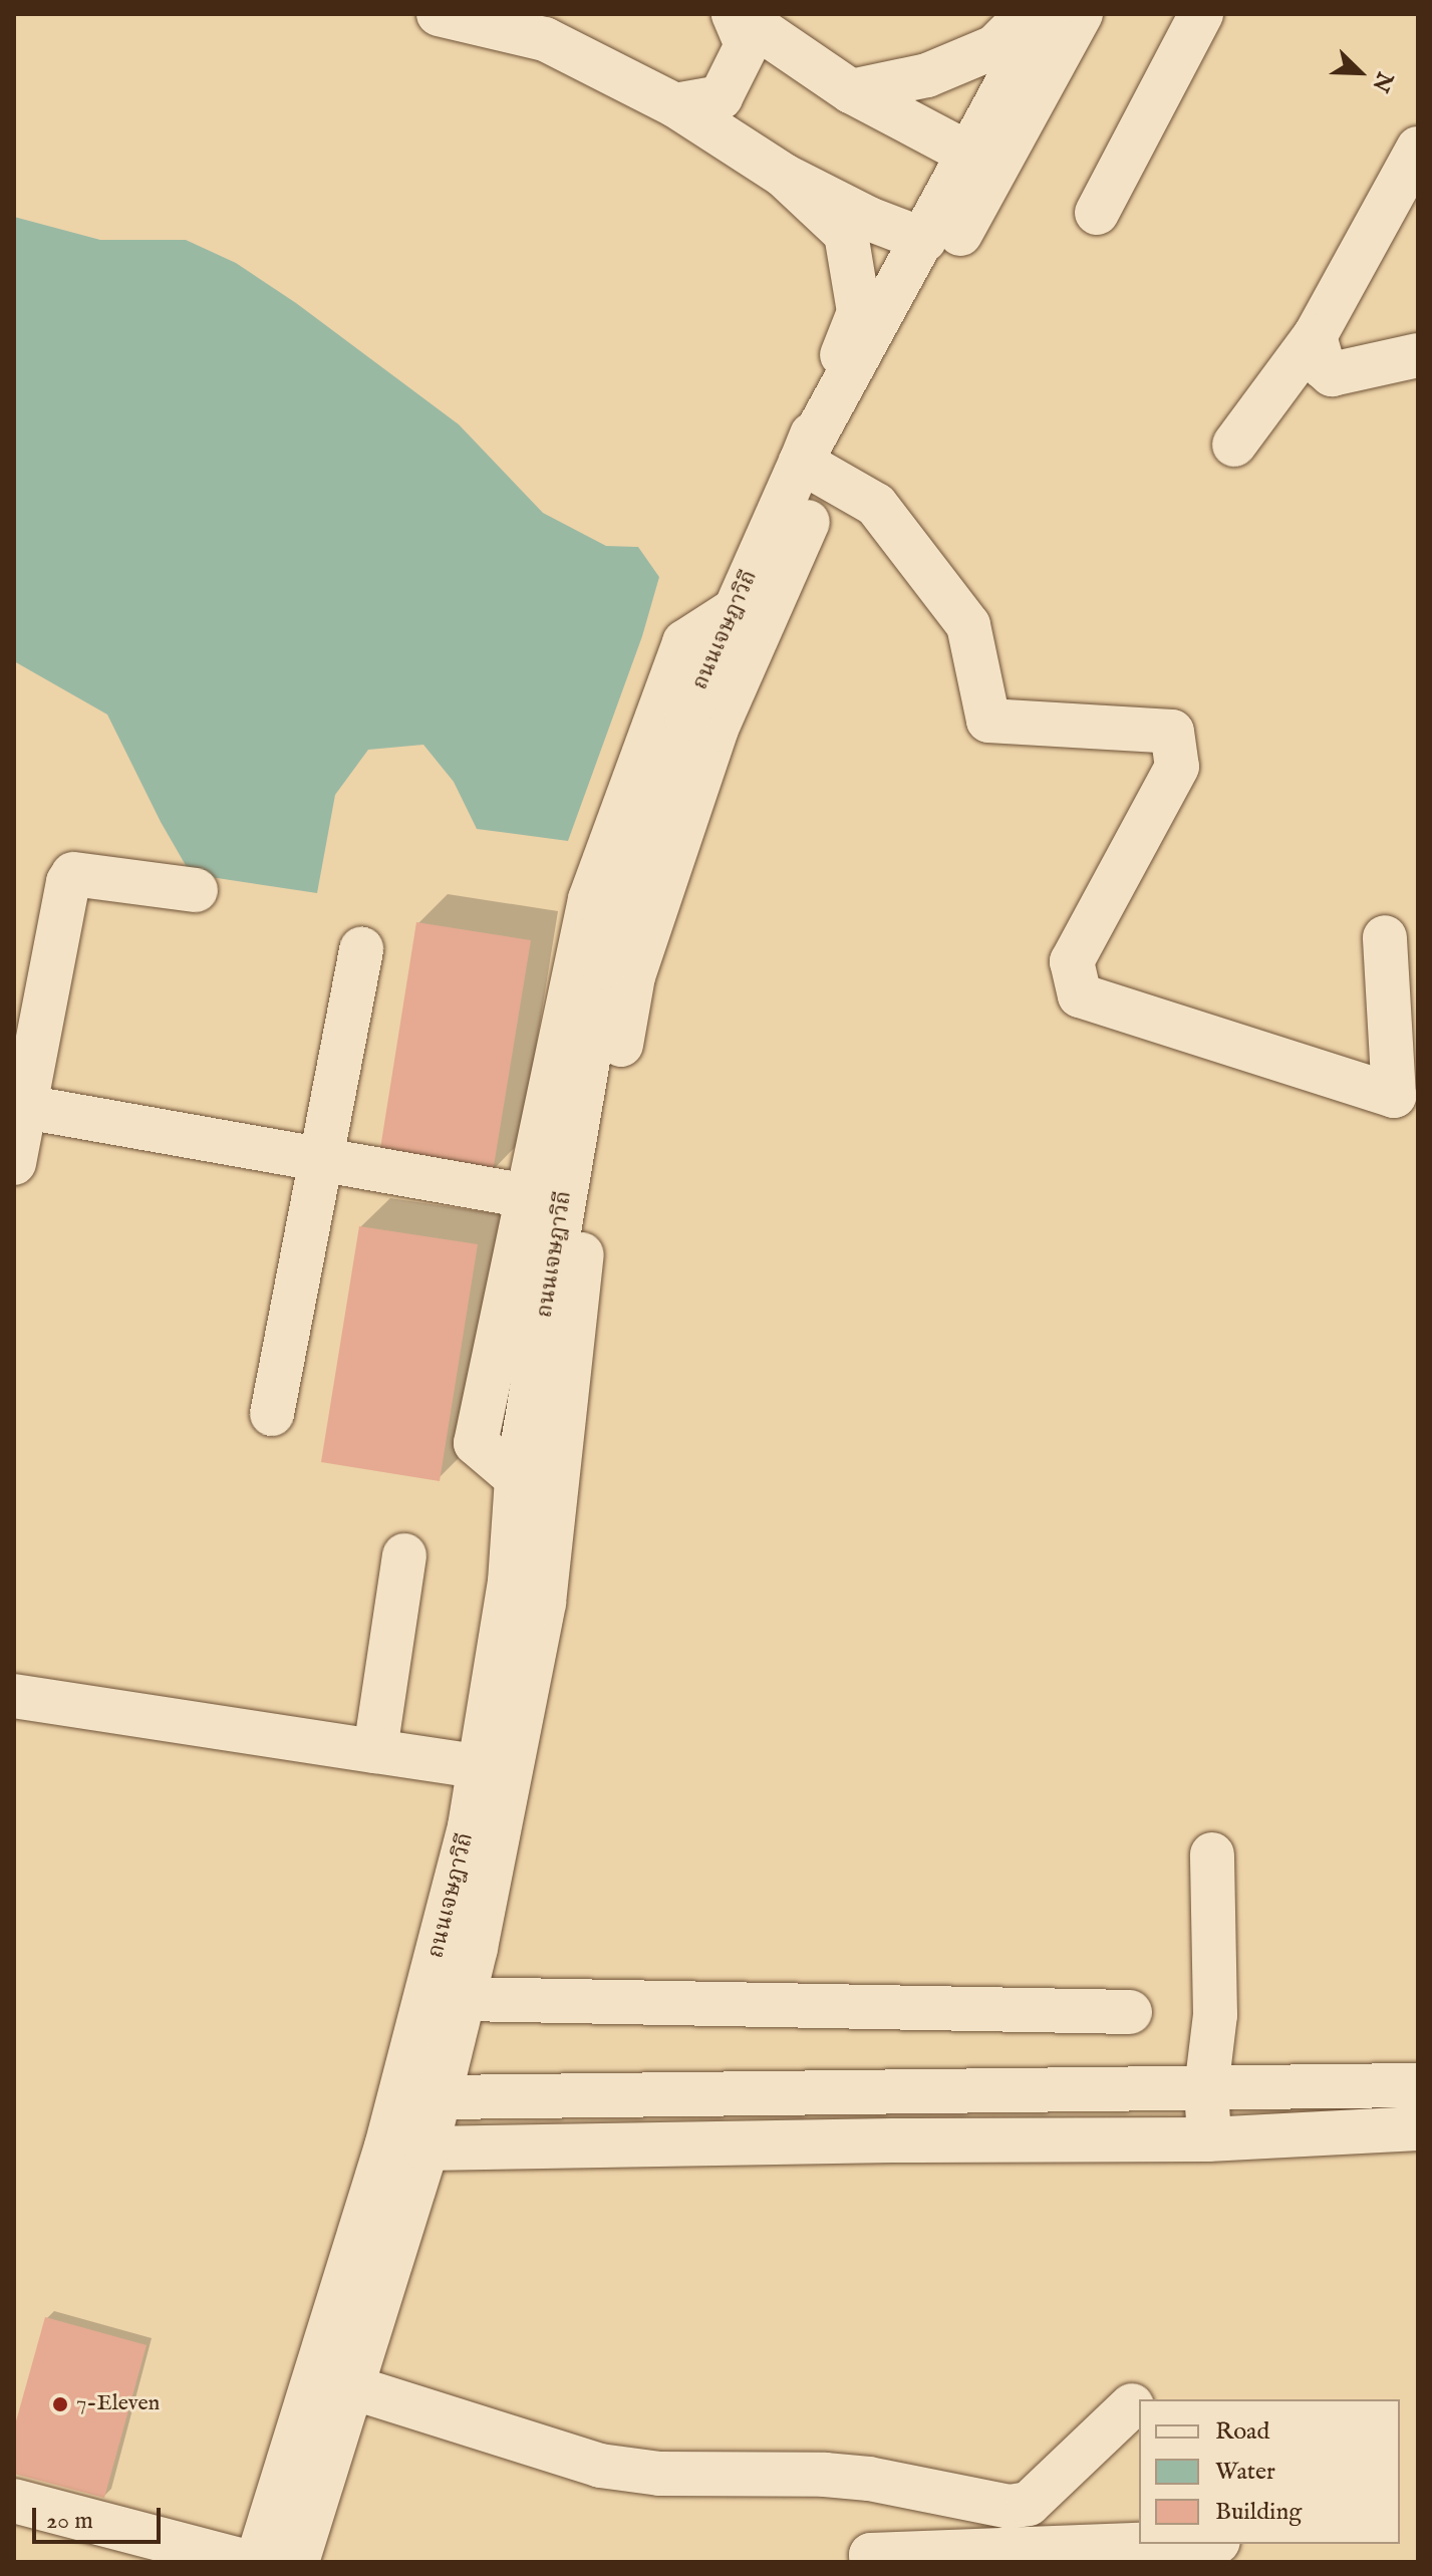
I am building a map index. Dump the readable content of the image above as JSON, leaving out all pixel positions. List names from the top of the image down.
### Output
{
  "streets": {
    "street": ["ถนนเจษฎาวิถี"]
  },
  "places": ["7-Eleven"],
  "legend": ["Road", "Water", "Building"],
  "scale_bar": "20 m",
  "north": "bottom right"
}
